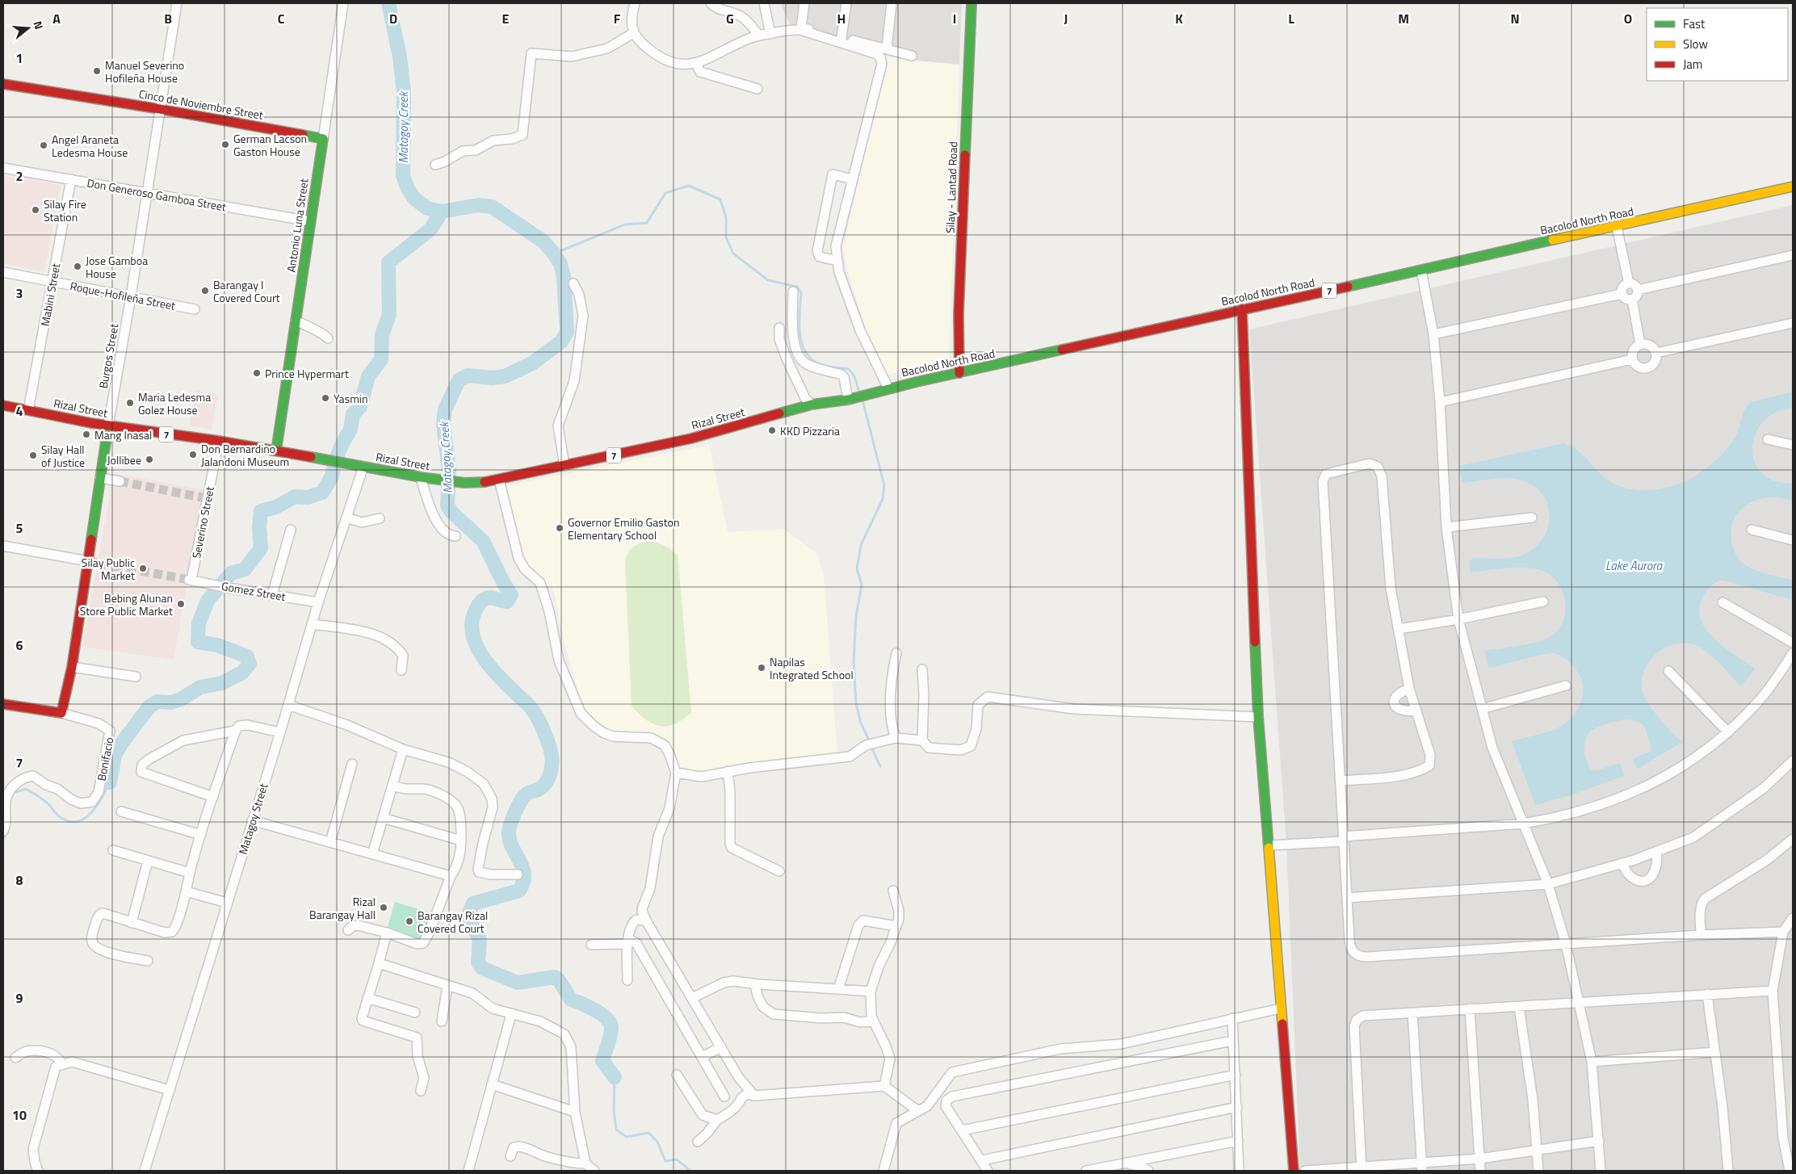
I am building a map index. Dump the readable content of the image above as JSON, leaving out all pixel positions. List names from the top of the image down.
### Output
{
  "streets": {
    "main road": [
      "Cinco de Noviembre Street",
      "Silay - Lantad Road",
      "Bacolod North Road",
      "Antonio Luna Street",
      "7",
      "Burgos Street",
      "Rizal Street"
    ],
    "street": [
      "Don Generoso Gamboa Street",
      "Mabini Street",
      "Roque-Hofileña Street",
      "Severino Street",
      "Gomez Street",
      "Bonifacio",
      "Matagoy Street"
    ]
  },
  "crossings": [
    ["Cinco de Noviembre Street", "Antonio Luna Street"],
    ["Cinco de Noviembre Street", "Burgos Street"],
    ["Silay - Lantad Road", "Bacolod North Road"],
    ["Don Generoso Gamboa Street", "Antonio Luna Street"],
    ["Don Generoso Gamboa Street", "Mabini Street"],
    ["Don Generoso Gamboa Street", "Burgos Street"],
    ["Bacolod North Road", "Rizal Street"],
    ["Antonio Luna Street", "Rizal Street"],
    ["Mabini Street", "Roque-Hofileña Street"],
    ["Mabini Street", "Rizal Street"],
    ["Roque-Hofileña Street", "Burgos Street"],
    ["Burgos Street", "Rizal Street"],
    ["Burgos Street", "Bonifacio"],
    ["Rizal Street", "Severino Street"],
    ["Rizal Street", "Matagoy Street"],
    ["Severino Street", "Gomez Street"],
    ["Gomez Street", "Matagoy Street"]
  ],
  "water": ["Matagoy Creek", "Lake Aurora"],
  "places": [
    "Manuel Severino Hofileña House",
    "German Lacson Gaston House",
    "Angel Araneta Ledesma House",
    "Silay Fire Station",
    "Jose Gamboa House",
    "Barangay I Covered Court",
    "Prince Hypermart",
    "Yasmin",
    "Maria Ledesma Golez House",
    "KKD Pizzaria",
    "Mang Inasal",
    "Don Bernardino Jalandoni Museum",
    "Silay Hall of Justice",
    "Jollibee",
    "Governor Emilio Gaston Elementary School",
    "Silay Public Market",
    "Bebing Alunan Store Public Market",
    "Napilas Integrated School",
    "Rizal Barangay Hall",
    "Barangay Rizal Covered Court"
  ],
  "legend": ["Fast", "Slow", "Jam"],
  "north": "right",
  "grid": {
    "columns": [
      "A",
      "B",
      "C",
      "D",
      "E",
      "F",
      "G",
      "H",
      "I",
      "J",
      "K",
      "L",
      "M",
      "N",
      "O"
    ],
    "rows": [
      "1",
      "2",
      "3",
      "4",
      "5",
      "6",
      "7",
      "8",
      "9",
      "10"
    ]
  }
}
